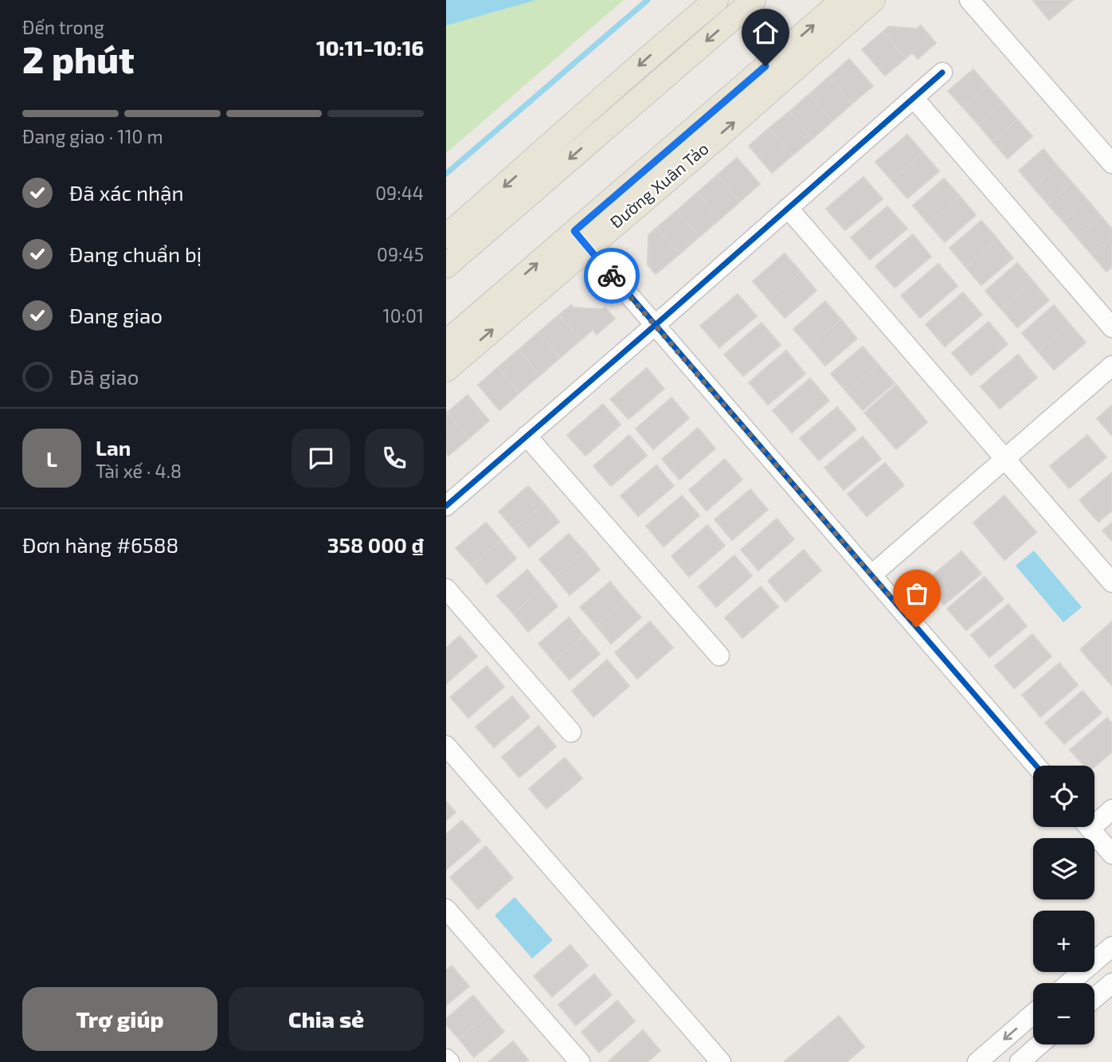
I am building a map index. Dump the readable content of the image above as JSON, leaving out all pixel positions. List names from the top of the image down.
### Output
{
  "streets": {
    "main road": ["Đường Xuân Tảo"]
  },
  "page": {
    "heading": ["2 phút", "Đến trong", "10:11–10:16"],
    "panel": [
      "Lan",
      "Tài xế · 4.8",
      "Đơn hàng #6588",
      "358 000 ₫"
    ],
    "bar": "Đang giao · 110 m",
    "list": [
      ["Đã xác nhận", "09:44"],
      ["Đang chuẩn bị", "09:45"],
      ["Đang giao", "10:01"],
      "Đã giao"
    ],
    "round": "L",
    "map_buttons": ["+", "−"],
    "buttons": ["Trợ giúp", "Chia sẻ"]
  }
}
